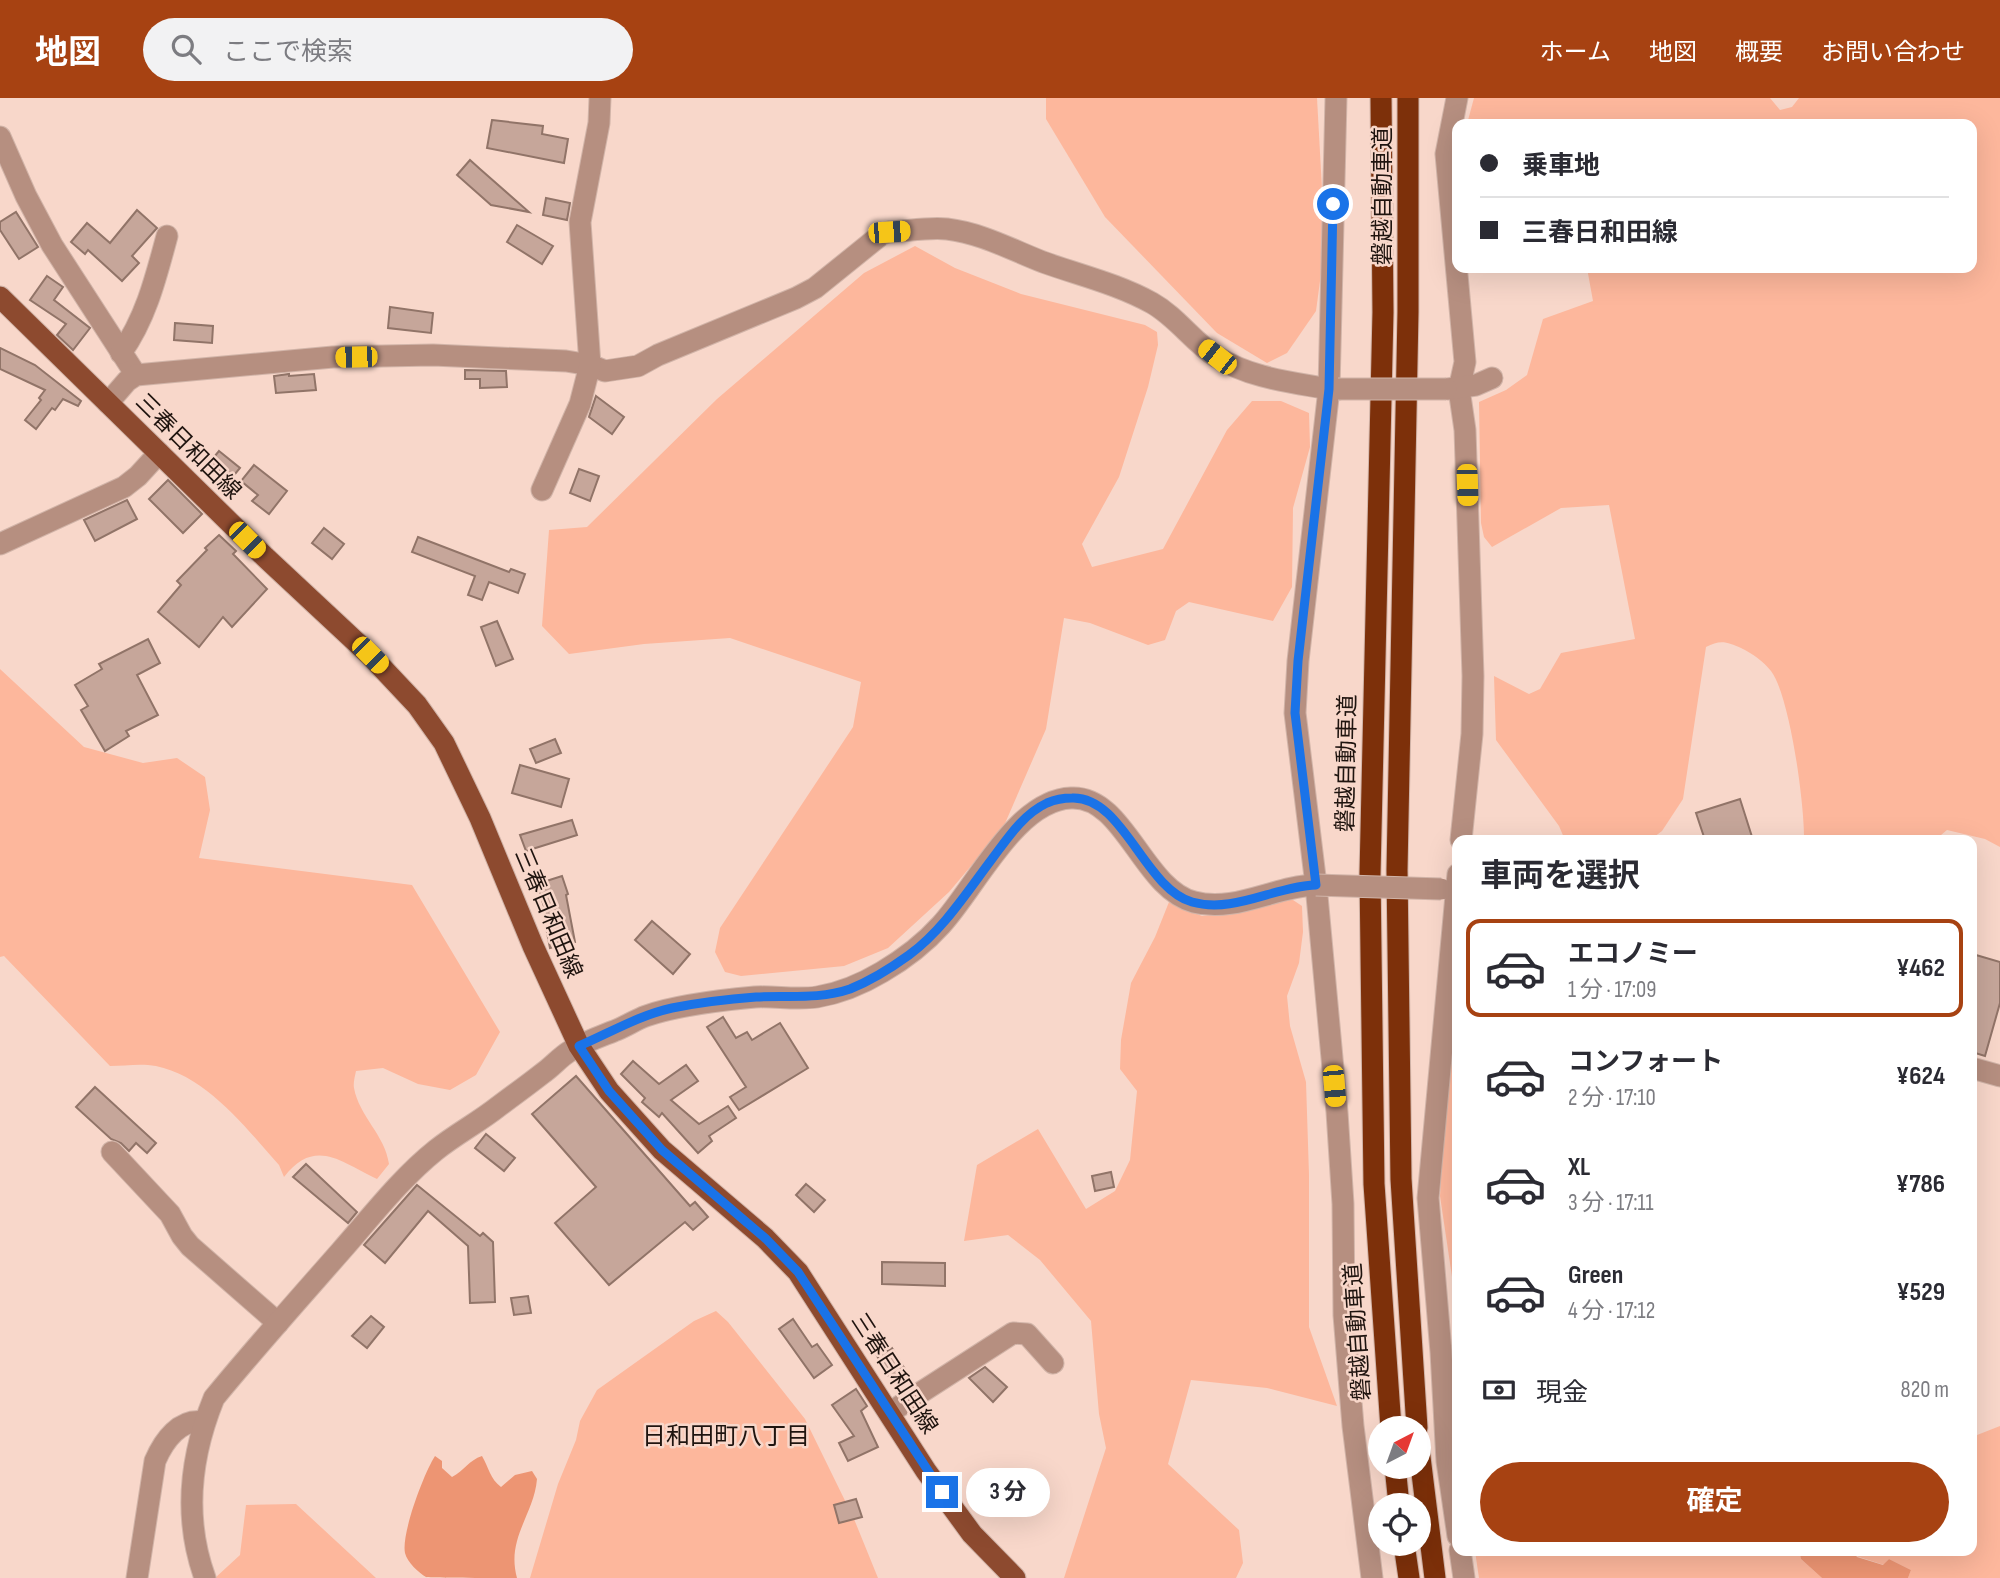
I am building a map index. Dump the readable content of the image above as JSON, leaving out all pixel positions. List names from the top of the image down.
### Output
{
  "streets": {
    "highway": ["磐越自動車道"],
    "main road": ["三春日和田線"]
  },
  "districts": ["日和田町八丁目"],
  "north": "top right",
  "page": {
    "header": "地図",
    "search": "ここで検索",
    "nav": [
      "ホーム",
      "地図",
      "概要",
      "お問い合わせ"
    ],
    "banner": ["乗車地", "三春日和田線"],
    "heading": "車両を選択",
    "list": [
      {
        "name": "エコノミー",
        "note": "1 分 · 17:09",
        "value": "¥462"
      },
      {
        "name": "コンフォート",
        "note": "2 分 · 17:10",
        "value": "¥624"
      },
      {
        "name": "XL",
        "note": "3 分 · 17:11",
        "value": "¥786"
      },
      {
        "name": "Green",
        "note": "4 分 · 17:12",
        "value": "¥529"
      }
    ],
    "pay": ["現金", "820 m"],
    "buttons": "確定",
    "bubble": "3 分"
  }
}
